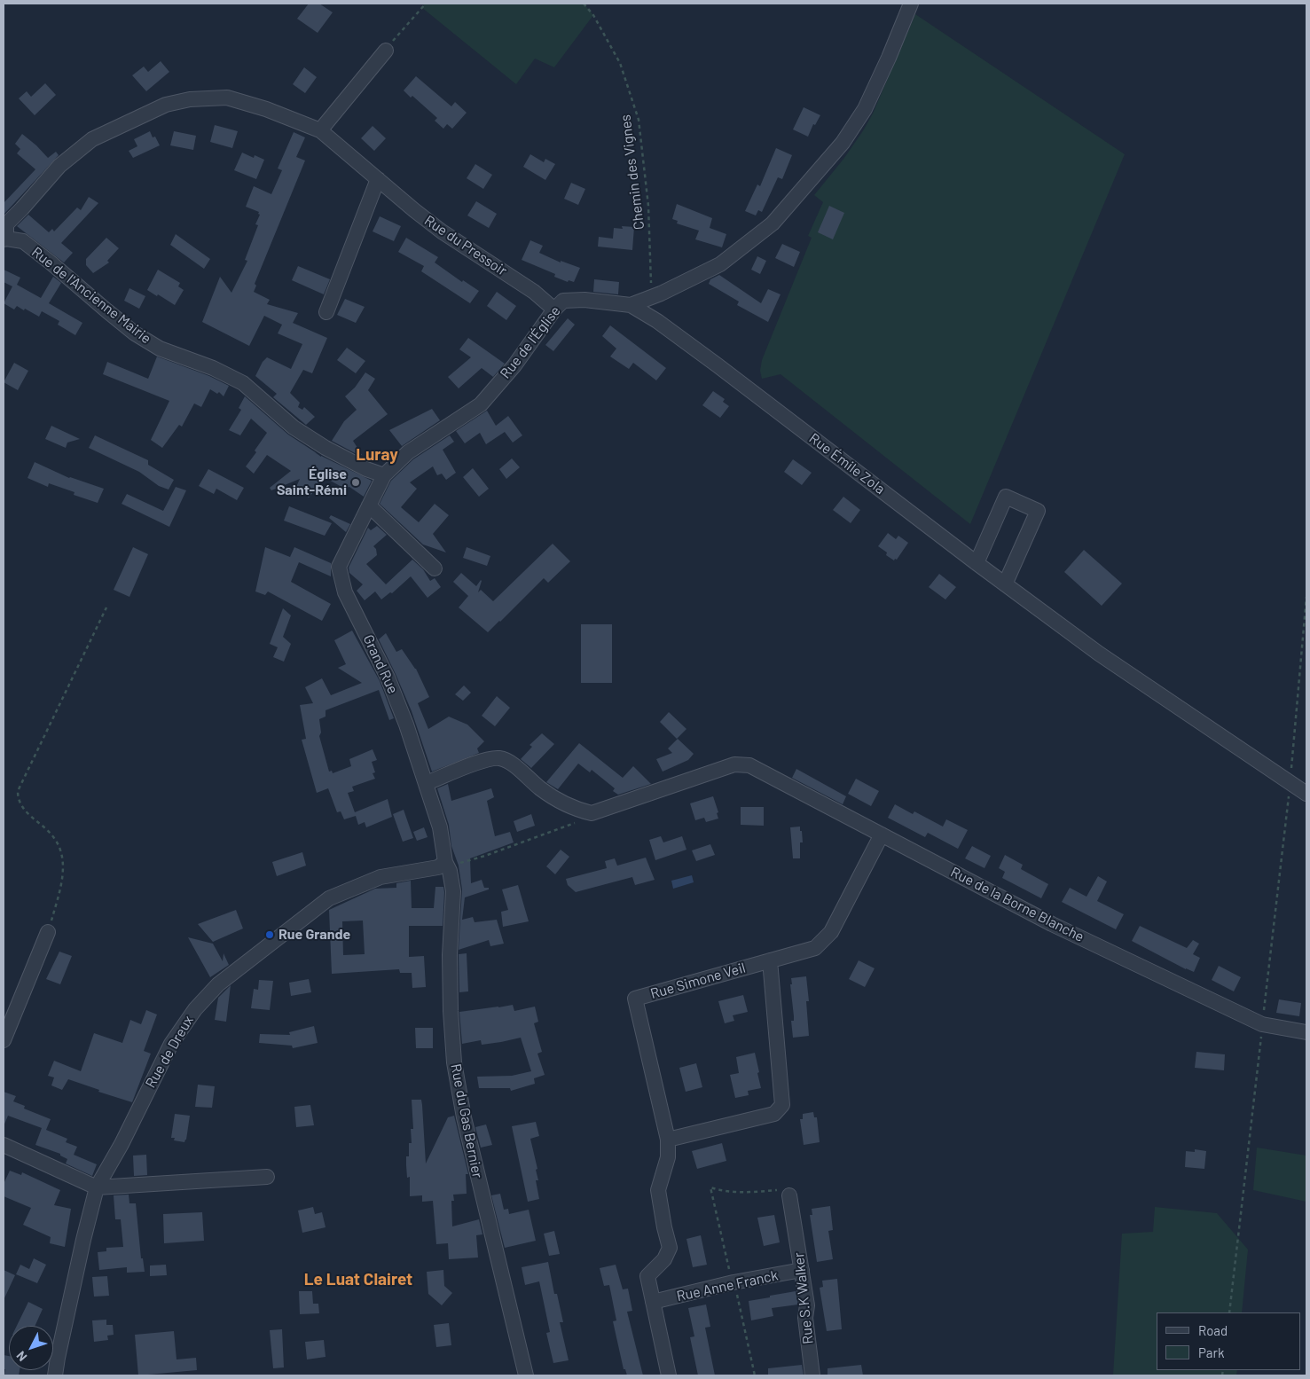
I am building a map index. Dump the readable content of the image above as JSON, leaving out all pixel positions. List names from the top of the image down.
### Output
{
  "streets": {
    "street": [
      "Rue du Pressoir",
      "Rue de l'Ancienne Mairie",
      "Rue de l'Église",
      "Rue Émile Zola",
      "Grand Rue",
      "Rue de la Borne Blanche",
      "Rue Simone Veil",
      "Rue de Dreux",
      "Rue du Gas Bernier",
      "Rue Anne Franck",
      "Rue S.K Walker"
    ],
    "path": ["Chemin des Vignes"]
  },
  "crossings": [
    ["Rue du Pressoir", "Rue de l'Ancienne Mairie"],
    ["Rue du Pressoir", "Rue de l'Église"],
    ["Rue de l'Ancienne Mairie", "Rue de l'Église"],
    ["Rue de l'Ancienne Mairie", "Grand Rue"],
    ["Rue de l'Église", "Rue Émile Zola"],
    ["Rue de l'Église", "Grand Rue"],
    ["Grand Rue", "Rue de Dreux"],
    ["Grand Rue", "Rue du Gas Bernier"],
    ["Rue de la Borne Blanche", "Rue Simone Veil"],
    ["Rue Simone Veil", "Rue Anne Franck"],
    ["Rue de Dreux", "Rue du Gas Bernier"],
    ["Rue Anne Franck", "Rue S.K Walker"]
  ],
  "districts": ["Luray", "Le Luat Clairet"],
  "places": ["Église Saint-Rémi", "Rue Grande"],
  "legend": ["Road", "Park"],
  "north": "bottom left"
}
